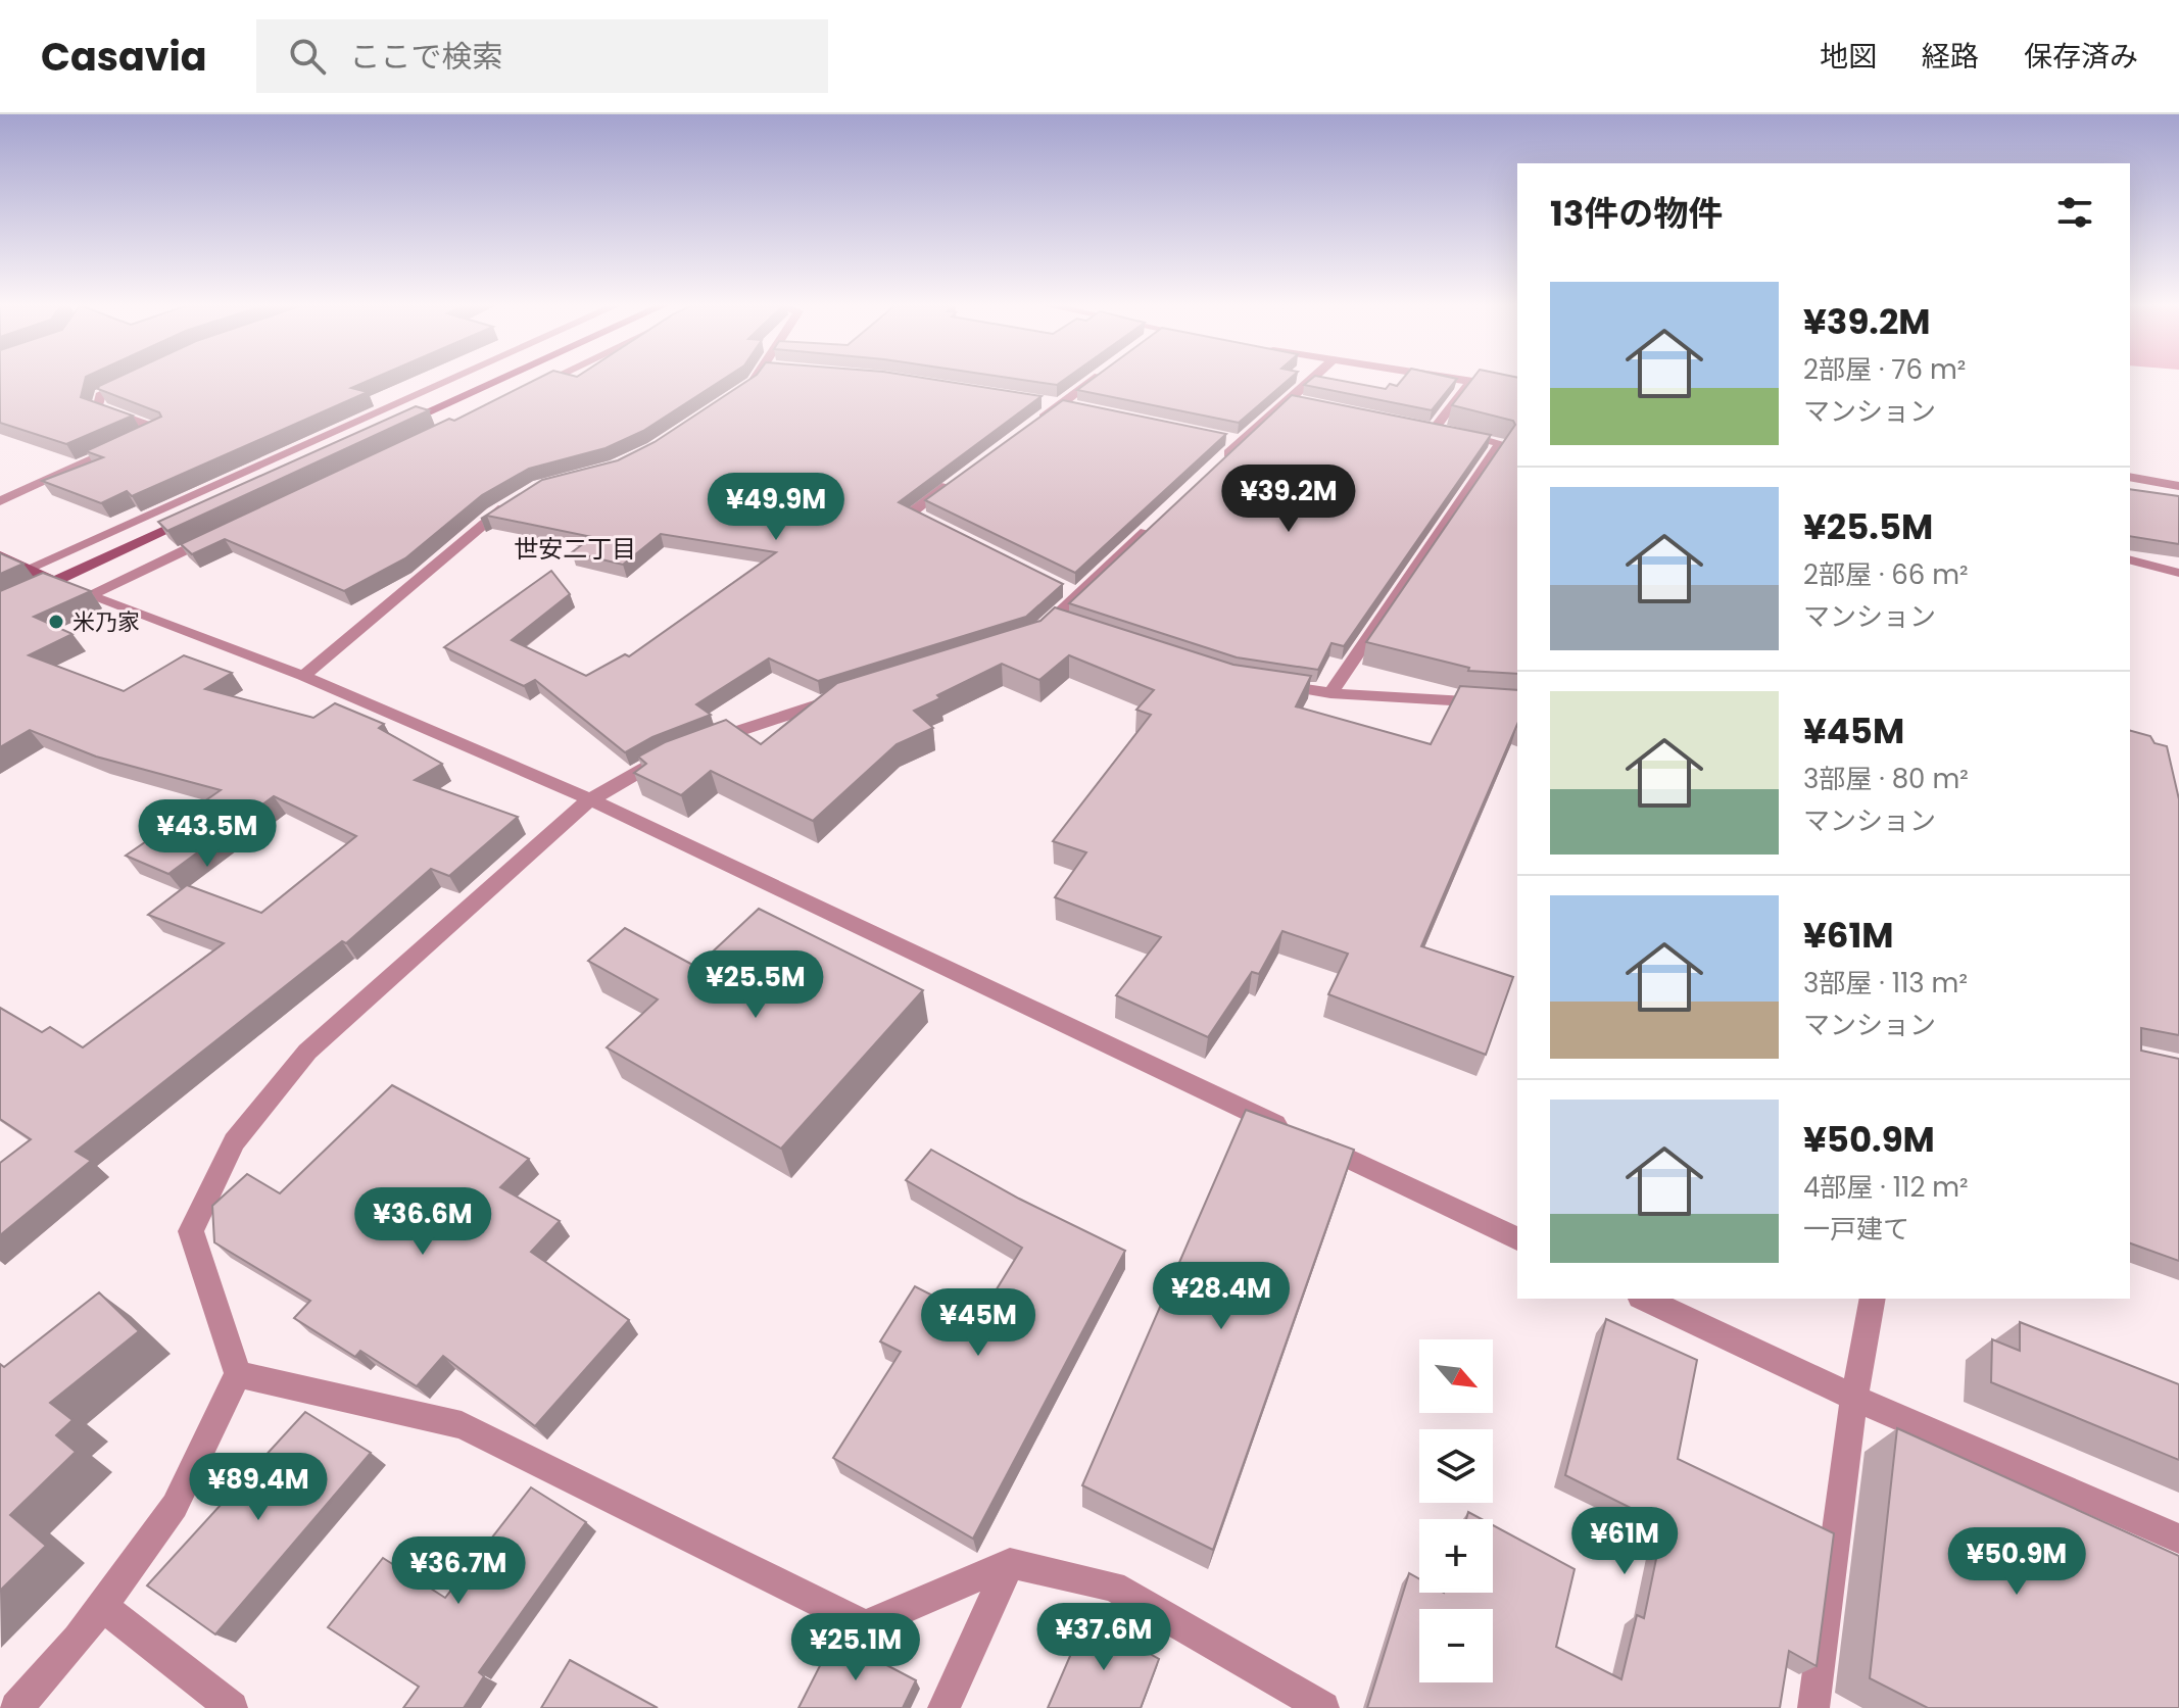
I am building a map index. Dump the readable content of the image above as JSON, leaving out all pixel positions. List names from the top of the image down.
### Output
{
  "districts": ["世安二丁目"],
  "places": ["米乃家"],
  "north": "bottom right",
  "page": {
    "header": "Casavia",
    "search": "ここで検索",
    "nav": ["地図", "経路", "保存済み"],
    "heading": "13件の物件",
    "list": [
      {
        "name": "¥39.2M",
        "note": "2部屋 · 76 m² · マンション"
      },
      {
        "name": "¥25.5M",
        "note": "2部屋 · 66 m² · マンション"
      },
      {
        "name": "¥45M",
        "note": "3部屋 · 80 m² · マンション"
      },
      {
        "name": "¥61M",
        "note": "3部屋 · 113 m² · マンション"
      },
      {
        "name": "¥50.9M",
        "note": "4部屋 · 112 m² · 一戸建て"
      }
    ],
    "price": [
      "¥39.2M",
      "¥49.9M",
      "¥43.5M",
      "¥25.5M",
      "¥36.6M",
      "¥28.4M",
      "¥45M",
      "¥89.4M",
      "¥61M",
      "¥50.9M",
      "¥36.7M",
      "¥37.6M",
      "¥25.1M"
    ],
    "map_buttons": ["+", "−"]
  }
}
